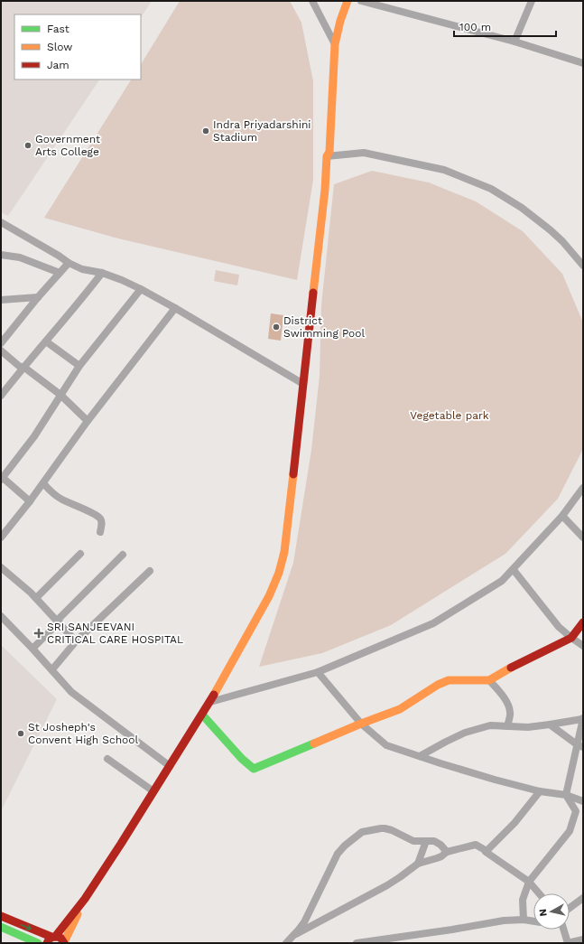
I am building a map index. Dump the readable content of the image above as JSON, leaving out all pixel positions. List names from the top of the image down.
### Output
{
  "parks": ["Vegetable park"],
  "places": {
    "other": [
      "Indra Priyadarshini Stadium",
      "Government Arts College",
      "District Swimming Pool",
      "St Josheph's Convent High School"
    ],
    "health": ["SRI SANJEEVANI CRITICAL CARE HOSPITAL"]
  },
  "legend": ["Fast", "Slow", "Jam"],
  "scale_bar": "100 m",
  "north": "left"
}
